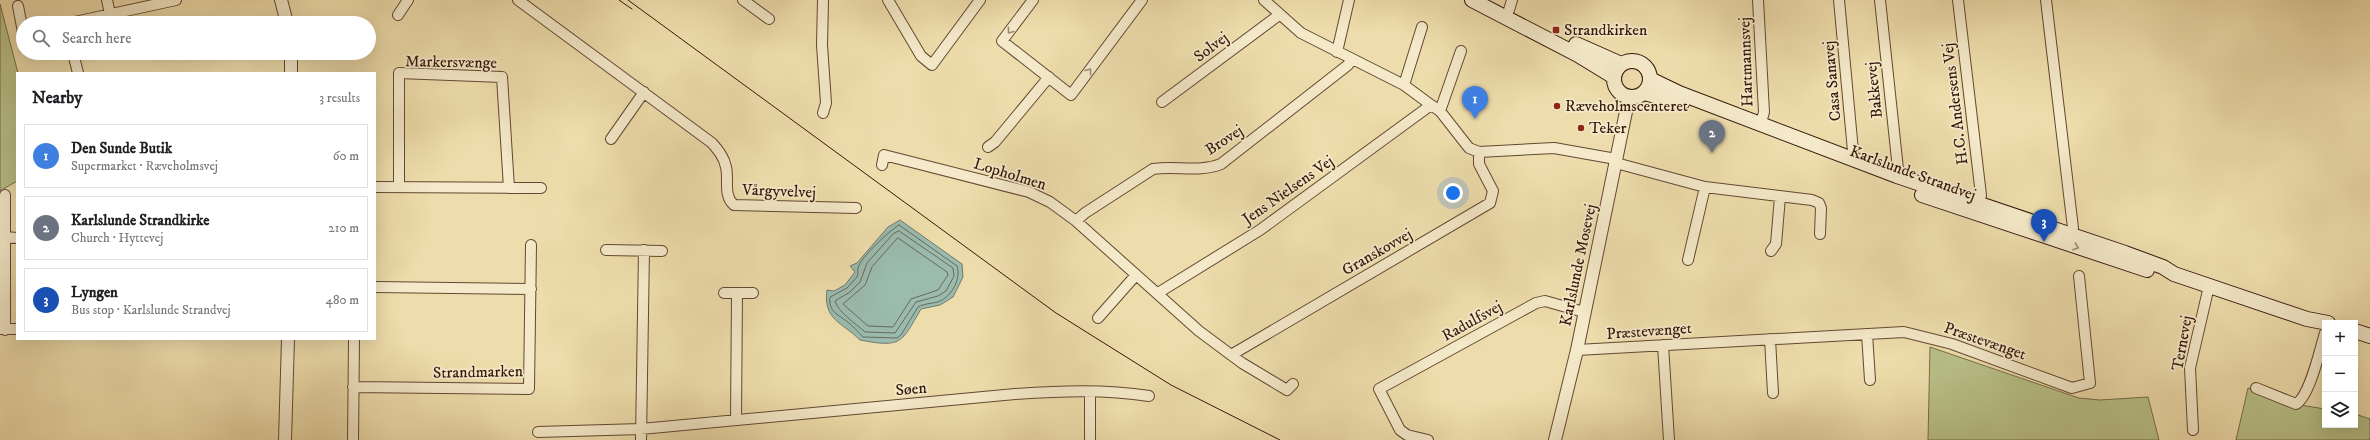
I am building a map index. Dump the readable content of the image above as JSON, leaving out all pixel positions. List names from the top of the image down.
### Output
{
  "streets": {
    "main road": ["Karlslunde Strandvej"],
    "street": [
      "Solvej",
      "Markersvænge",
      "Hartmannsvej",
      "Casa Sanavej",
      "Bakkevej",
      "H.C. Andersens Vej",
      "Brovej",
      "Lopholmen",
      "Jens Nielsens Vej",
      "Vårgyvelvej",
      "Granskovvej",
      "Karlslunde Mosevej",
      "Radulfsvej",
      "Præstevænget",
      "Ternevej",
      "Strandmarken",
      "Søen"
    ]
  },
  "crossings": [
    ["Hartmannsvej", "Karlslunde Strandvej"],
    ["Casa Sanavej", "Karlslunde Strandvej"],
    ["Bakkevej", "Karlslunde Strandvej"],
    ["H.C. Andersens Vej", "Karlslunde Strandvej"],
    ["Brovej", "Lopholmen"],
    ["Karlslunde Strandvej", "Karlslunde Mosevej"],
    ["Karlslunde Strandvej", "Ternevej"],
    ["Lopholmen", "Jens Nielsens Vej"],
    ["Lopholmen", "Granskovvej"],
    ["Karlslunde Mosevej", "Radulfsvej"],
    ["Karlslunde Mosevej", "Præstevænget"]
  ],
  "places": {
    "transit": ["Strandkirken"],
    "other": ["Ræveholmscenteret", "Teker"]
  },
  "page": {
    "search": "Search here",
    "heading": ["Nearby", "3 results"],
    "pins": ["1", "2", "3"],
    "list": [
      {
        "mark": "1",
        "name": "Den Sunde Butik",
        "note": "Supermarket · Ræveholmsvej",
        "value": "60 m"
      },
      {
        "mark": "2",
        "name": "Karlslunde Strandkirke",
        "note": "Church · Hyttevej",
        "value": "210 m"
      },
      {
        "mark": "3",
        "name": "Lyngen",
        "note": "Bus stop · Karlslunde Strandvej",
        "value": "480 m"
      }
    ],
    "map_buttons": ["+", "−"]
  }
}
